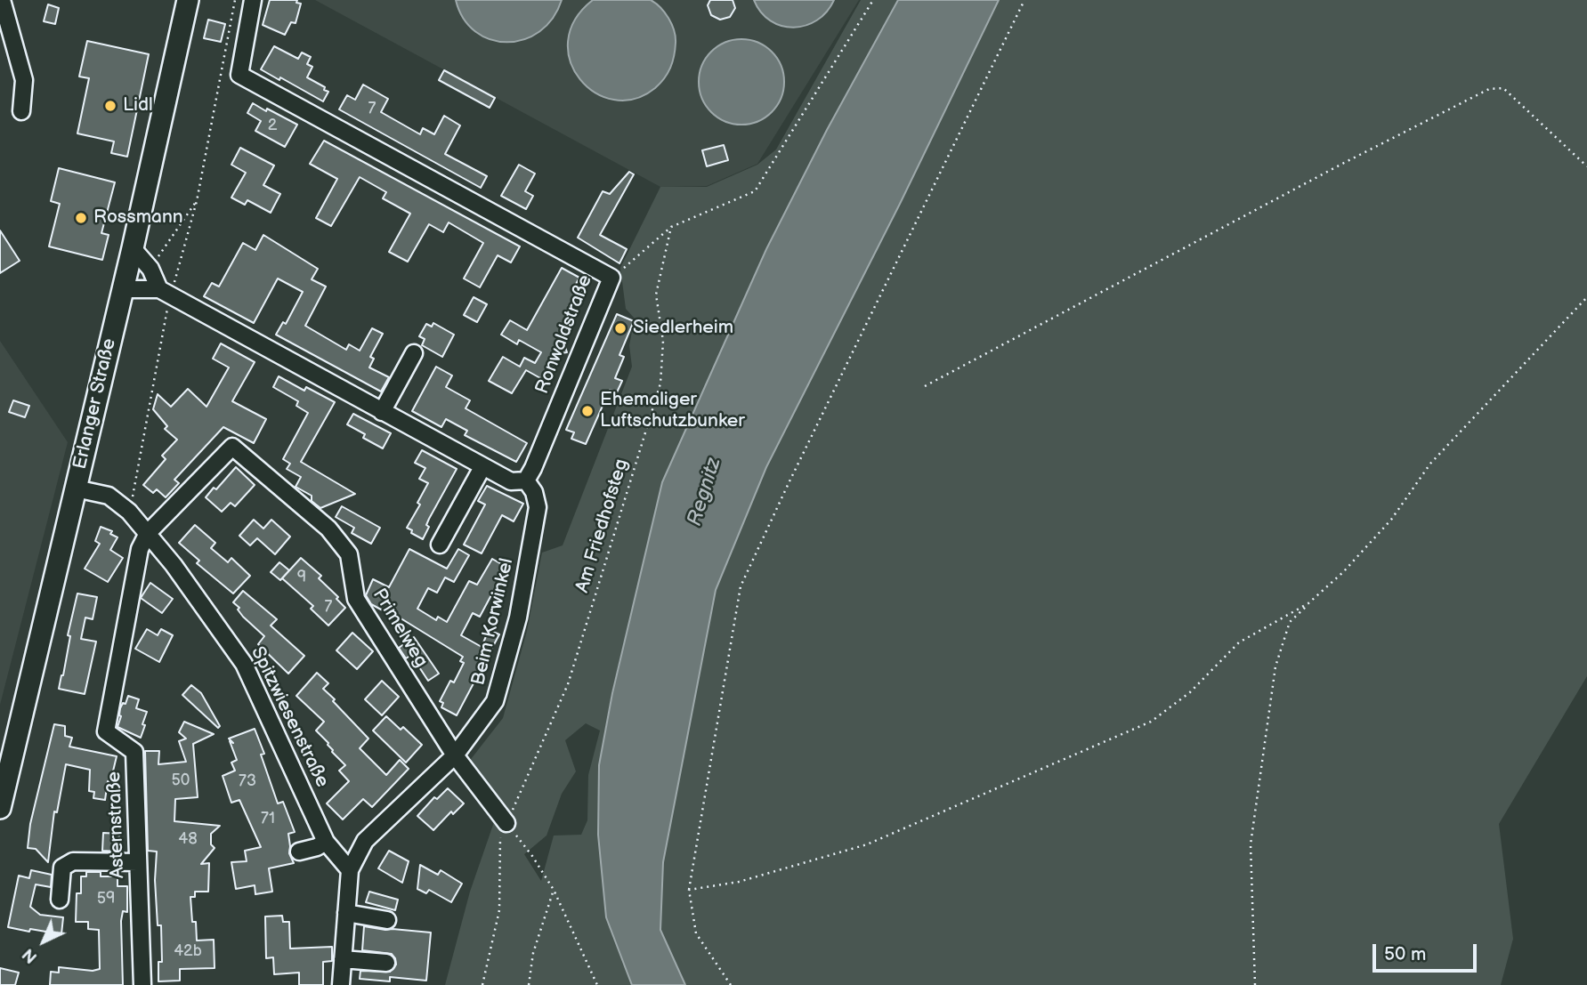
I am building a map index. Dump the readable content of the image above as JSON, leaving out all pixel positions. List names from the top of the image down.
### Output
{
  "streets": {
    "main road": ["Erlanger Straße"],
    "street": [
      "Ronwaldstraße",
      "Beim Korwinkel",
      "Primelweg",
      "Spitzwiesenstraße",
      "Asternstraße"
    ],
    "path": ["Am Friedhofsteg"]
  },
  "crossings": [
    ["Ronwaldstraße", "Beim Korwinkel"],
    ["Erlanger Straße", "Spitzwiesenstraße"],
    ["Am Friedhofsteg", "Primelweg"],
    ["Beim Korwinkel", "Primelweg"],
    ["Beim Korwinkel", "Spitzwiesenstraße"],
    ["Primelweg", "Spitzwiesenstraße"],
    ["Primelweg", "Asternstraße"],
    ["Spitzwiesenstraße", "Asternstraße"]
  ],
  "water": ["Regnitz"],
  "places": [
    "Lidl",
    "Rossmann",
    "Siedlerheim",
    "Ehemaliger Luftschutzbunker"
  ],
  "house_numbers": [
    "7",
    "2",
    "9",
    "7",
    "50",
    "73",
    "71",
    "48",
    "59",
    "42b"
  ],
  "scale_bar": "50 m",
  "north": "bottom left"
}
